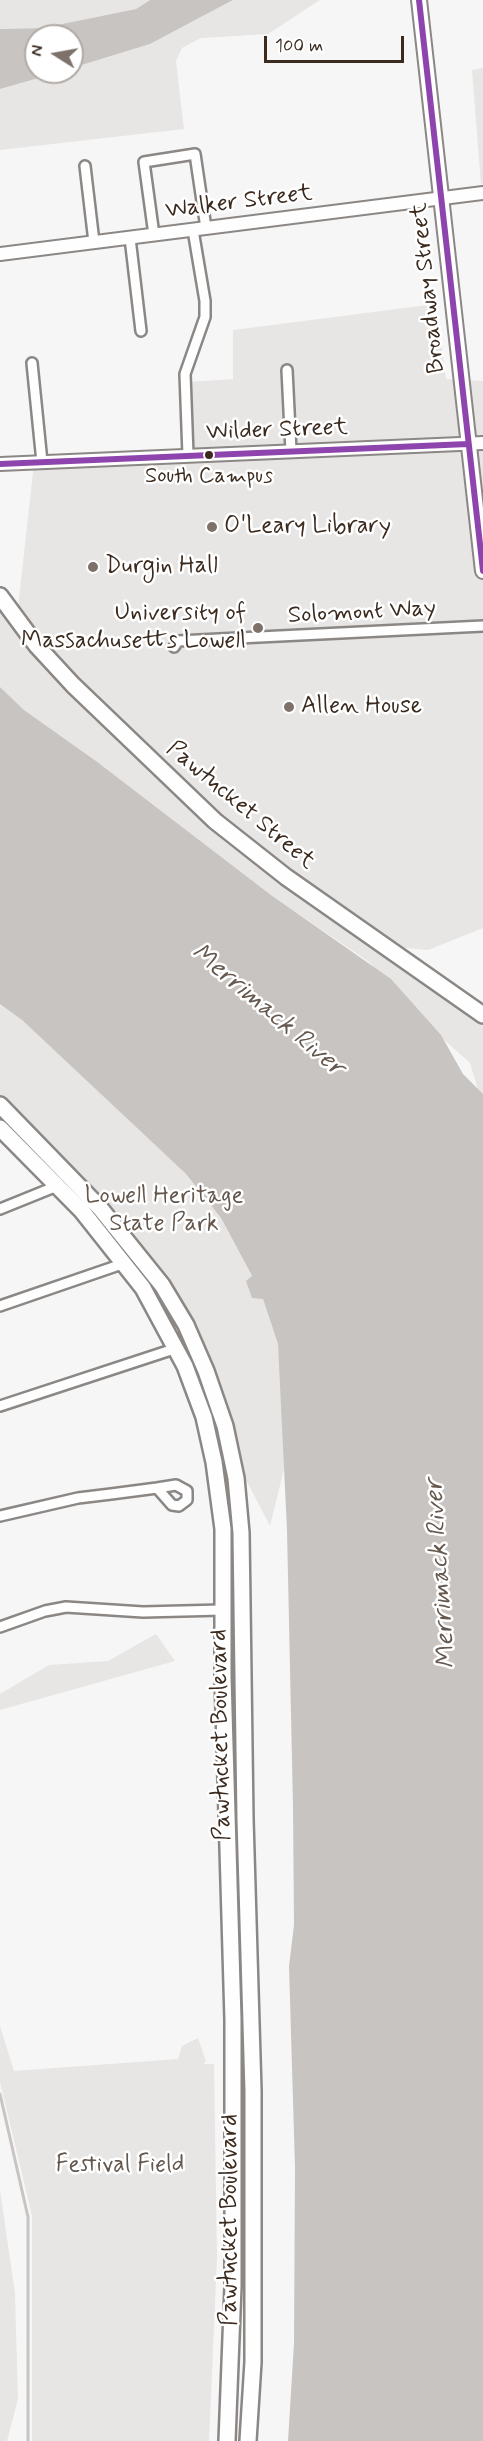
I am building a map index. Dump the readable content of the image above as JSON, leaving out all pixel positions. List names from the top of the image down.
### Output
{
  "streets": {
    "main road": ["Broadway Street", "Pawtucket Street", "Pawtucket Boulevard"],
    "street": ["Walker Street", "Wilder Street", "Solomont Way"]
  },
  "crossings": [
    ["Walker Street", "Broadway Street"],
    ["Broadway Street", "Wilder Street"]
  ],
  "water": ["Merrimack River"],
  "parks": ["Lowell Heritage State Park", "Festival Field"],
  "places": [
    "South Campus",
    "O'Leary Library",
    "Durgin Hall",
    "University of Massachusetts Lowell",
    "Allen House"
  ],
  "scale_bar": "100 m",
  "north": "left"
}
